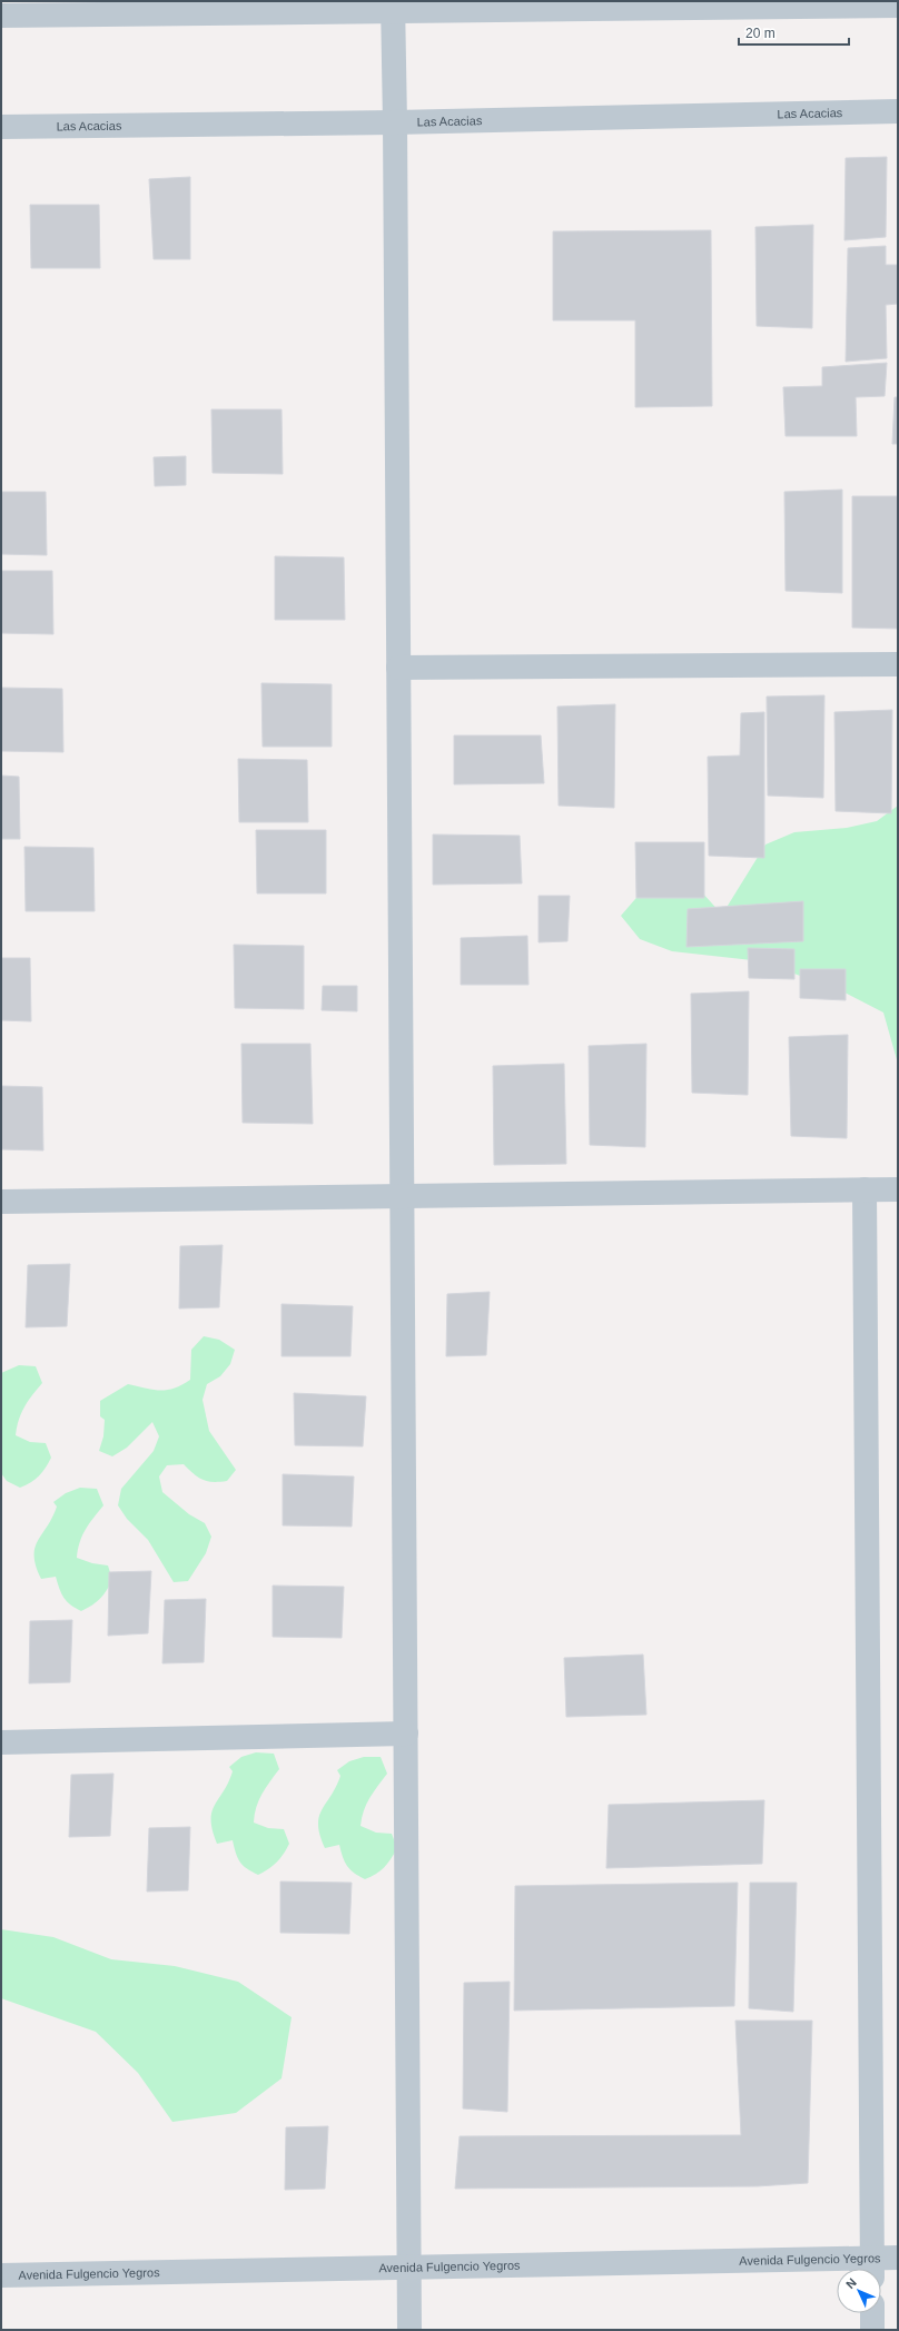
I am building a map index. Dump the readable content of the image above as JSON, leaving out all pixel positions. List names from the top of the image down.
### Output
{
  "streets": {
    "street": ["Las Acacias", "Avenida Fulgencio Yegros"]
  },
  "scale_bar": "20 m",
  "north": "top left"
}
